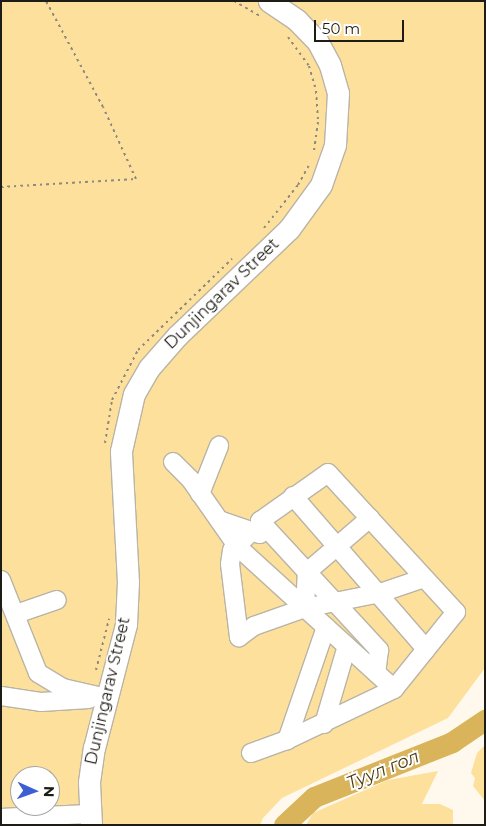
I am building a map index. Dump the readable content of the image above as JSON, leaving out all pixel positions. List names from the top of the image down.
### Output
{
  "streets": {
    "main road": ["Dunjingarav Street"]
  },
  "water": ["Туул гол"],
  "scale_bar": "50 m",
  "north": "right"
}
